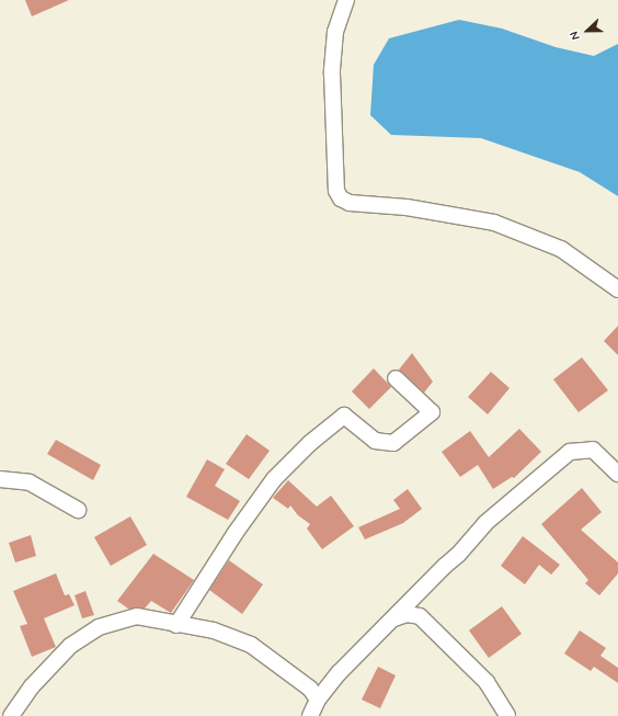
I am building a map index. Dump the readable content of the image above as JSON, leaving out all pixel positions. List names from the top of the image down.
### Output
{
  "north": "left"
}
